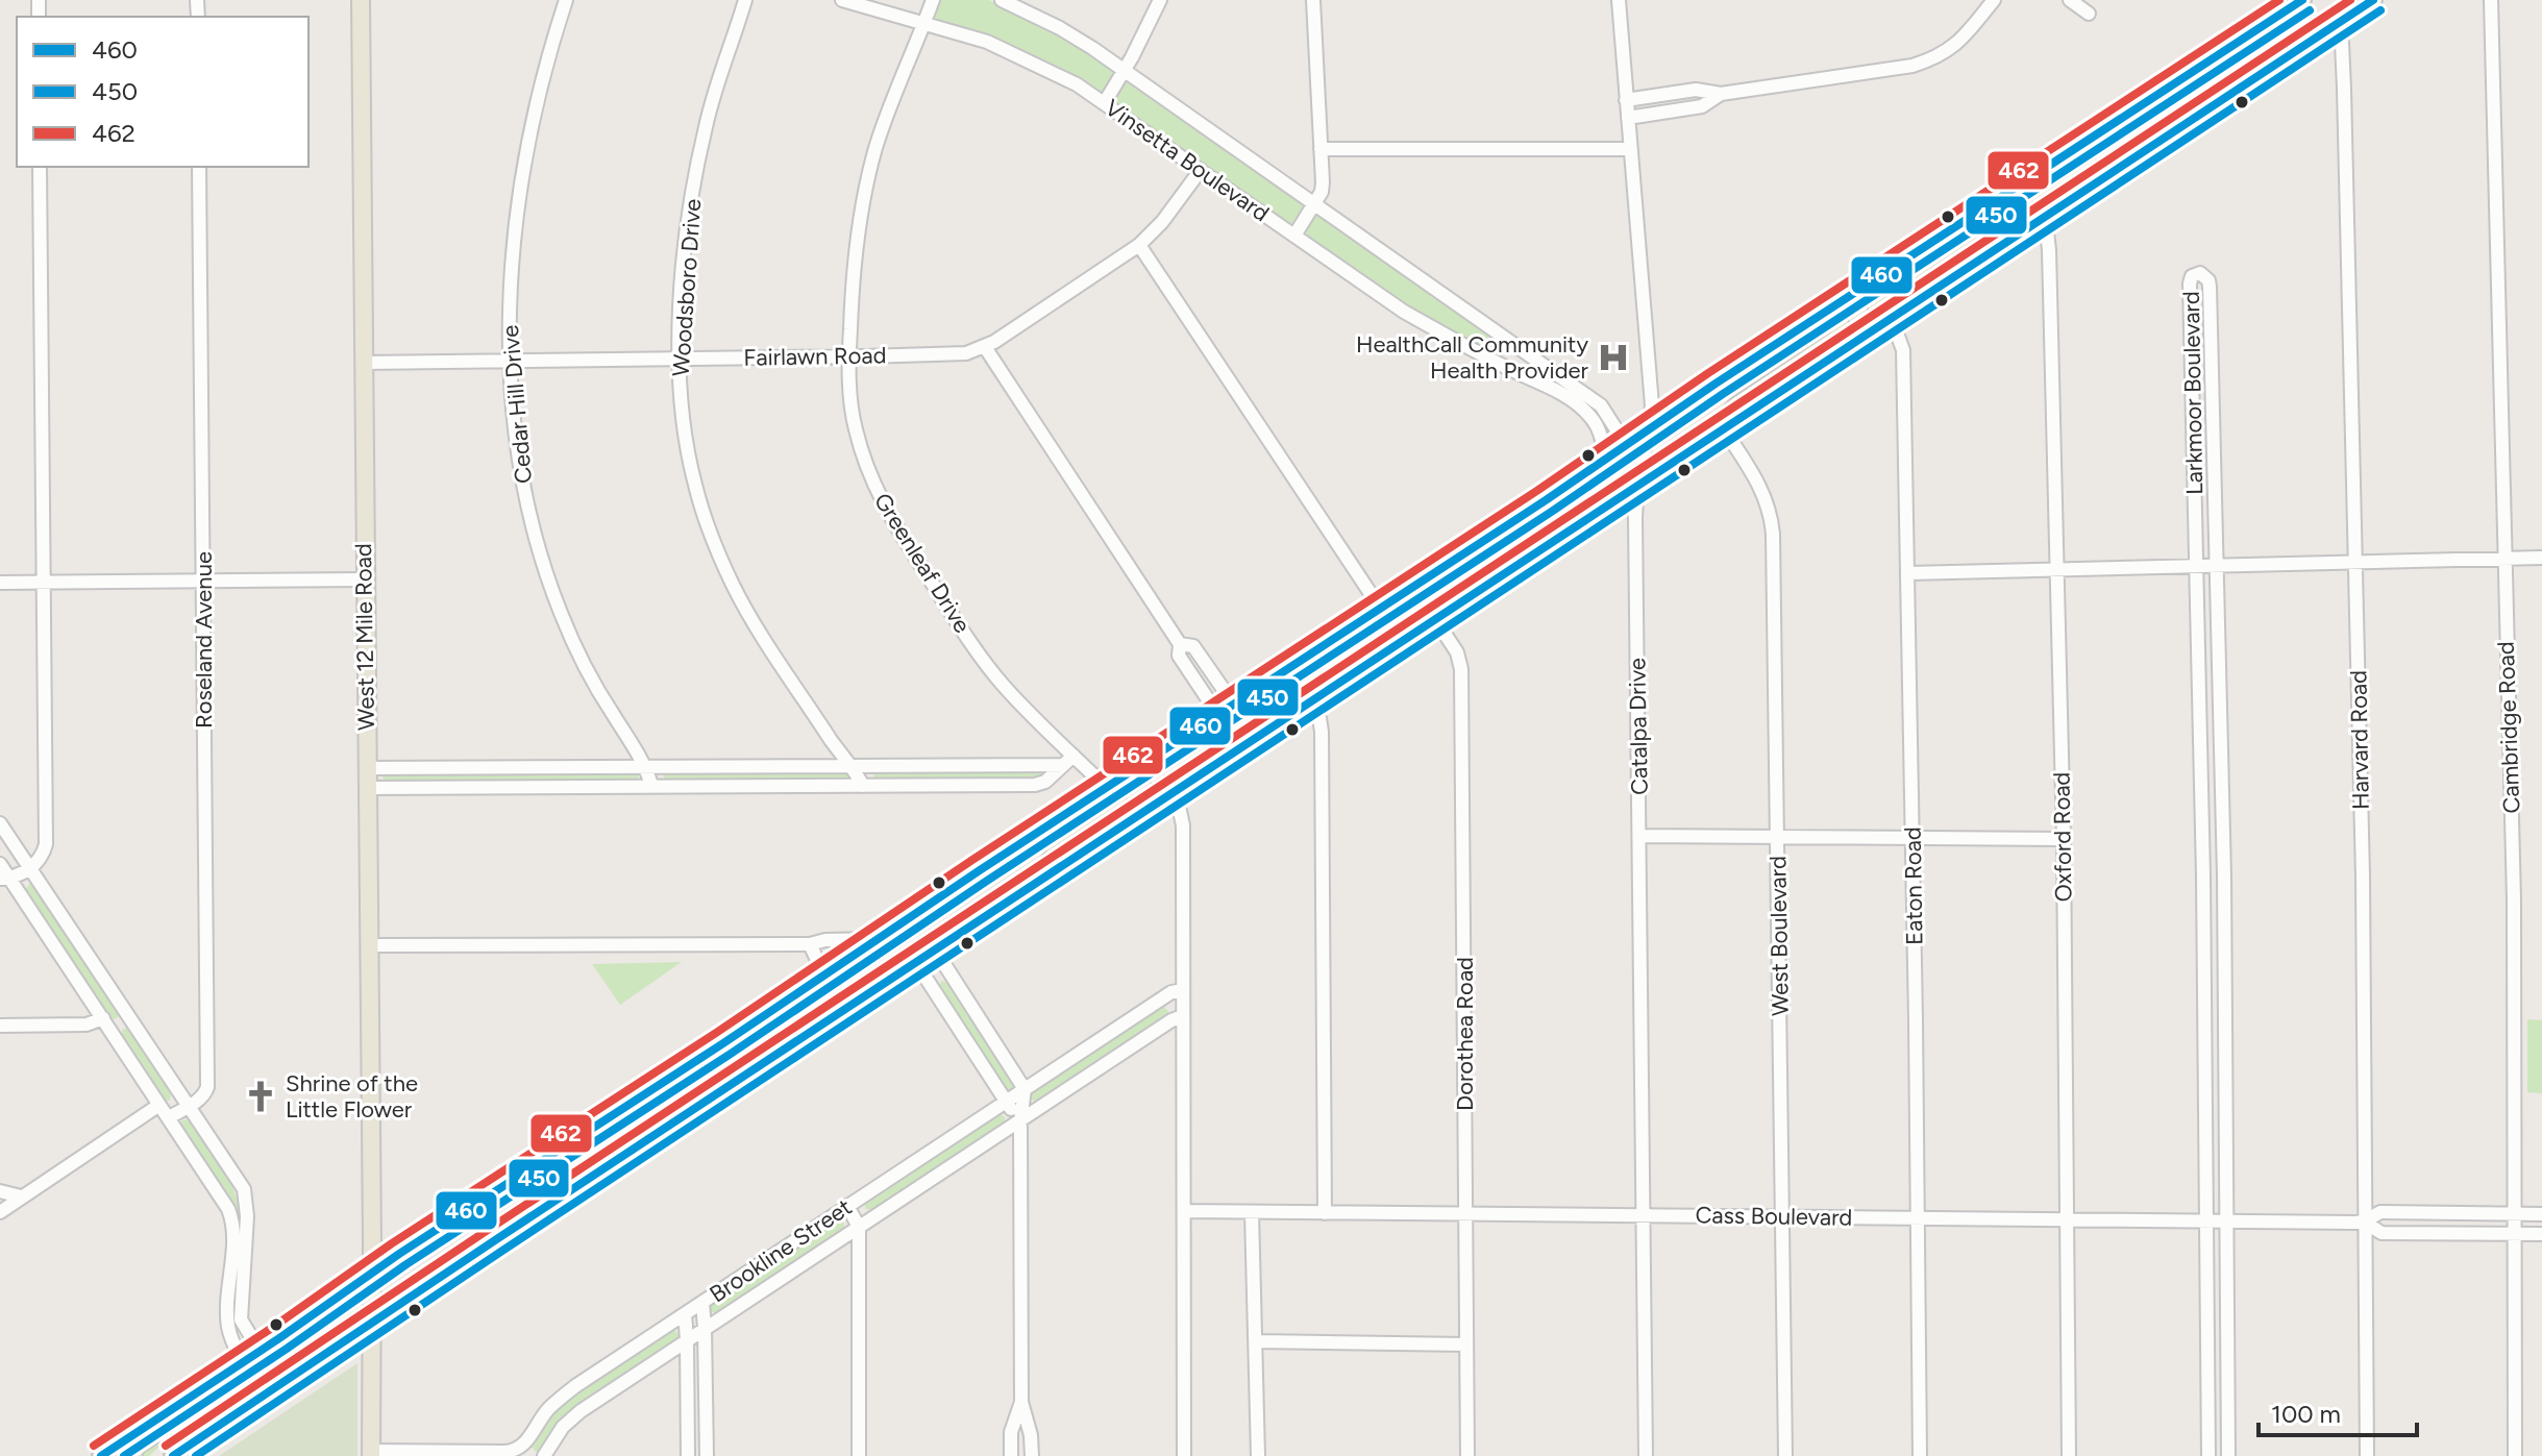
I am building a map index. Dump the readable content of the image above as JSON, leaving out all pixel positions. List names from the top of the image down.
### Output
{
  "streets": {
    "main road": ["West 12 Mile Road"],
    "street": [
      "Vinsetta Boulevard",
      "Woodsboro Drive",
      "Fairlawn Road",
      "Larkmoor Boulevard",
      "Cedar Hill Drive",
      "Greenleaf Drive",
      "Roseland Avenue",
      "Catalpa Drive",
      "Cambridge Road",
      "Harvard Road",
      "Oxford Road",
      "Eaton Road",
      "West Boulevard",
      "Dorothea Road",
      "Cass Boulevard",
      "Brookline Street"
    ]
  },
  "crossings": [
    ["Vinsetta Boulevard", "Fairlawn Road"],
    ["Vinsetta Boulevard", "Greenleaf Drive"],
    ["Woodsboro Drive", "Fairlawn Road"],
    ["Fairlawn Road", "Cedar Hill Drive"],
    ["Fairlawn Road", "Greenleaf Drive"],
    ["Fairlawn Road", "West 12 Mile Road"],
    ["Larkmoor Boulevard", "Cass Boulevard"],
    ["West 12 Mile Road", "Brookline Street"],
    ["Catalpa Drive", "Cass Boulevard"],
    ["Cambridge Road", "Cass Boulevard"],
    ["Harvard Road", "Cass Boulevard"],
    ["Oxford Road", "Cass Boulevard"],
    ["Eaton Road", "Cass Boulevard"],
    ["West Boulevard", "Cass Boulevard"],
    ["Dorothea Road", "Cass Boulevard"]
  ],
  "places": {
    "hospital": ["HealthCall Community Health Provider"],
    "church": ["Shrine of the Little Flower"]
  },
  "lines": ["transit line 460", "transit line 462", "transit line 450"],
  "legend": ["460", "450", "462"],
  "scale_bar": "100 m"
}
